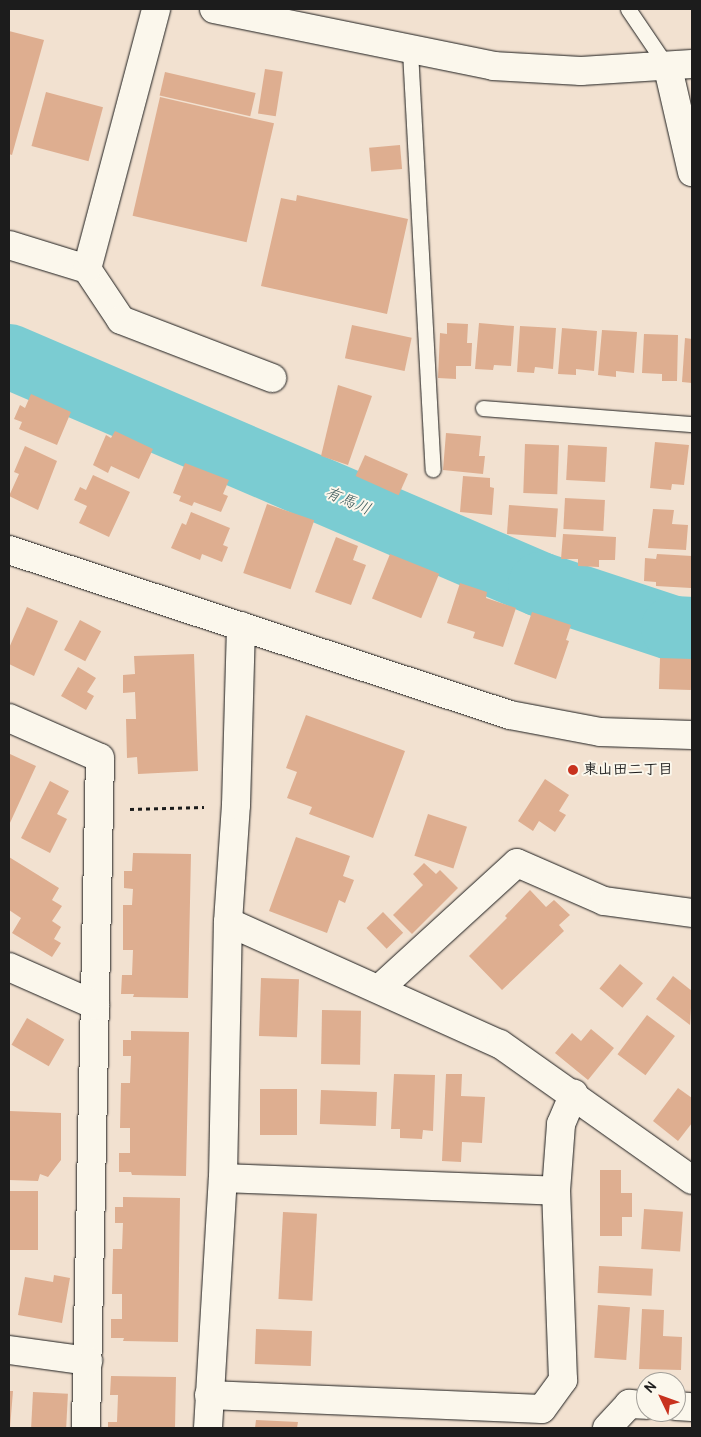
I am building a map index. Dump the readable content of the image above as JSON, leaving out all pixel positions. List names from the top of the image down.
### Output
{
  "water": ["有馬川"],
  "places": ["東山田二丁目"],
  "north": "top left"
}
